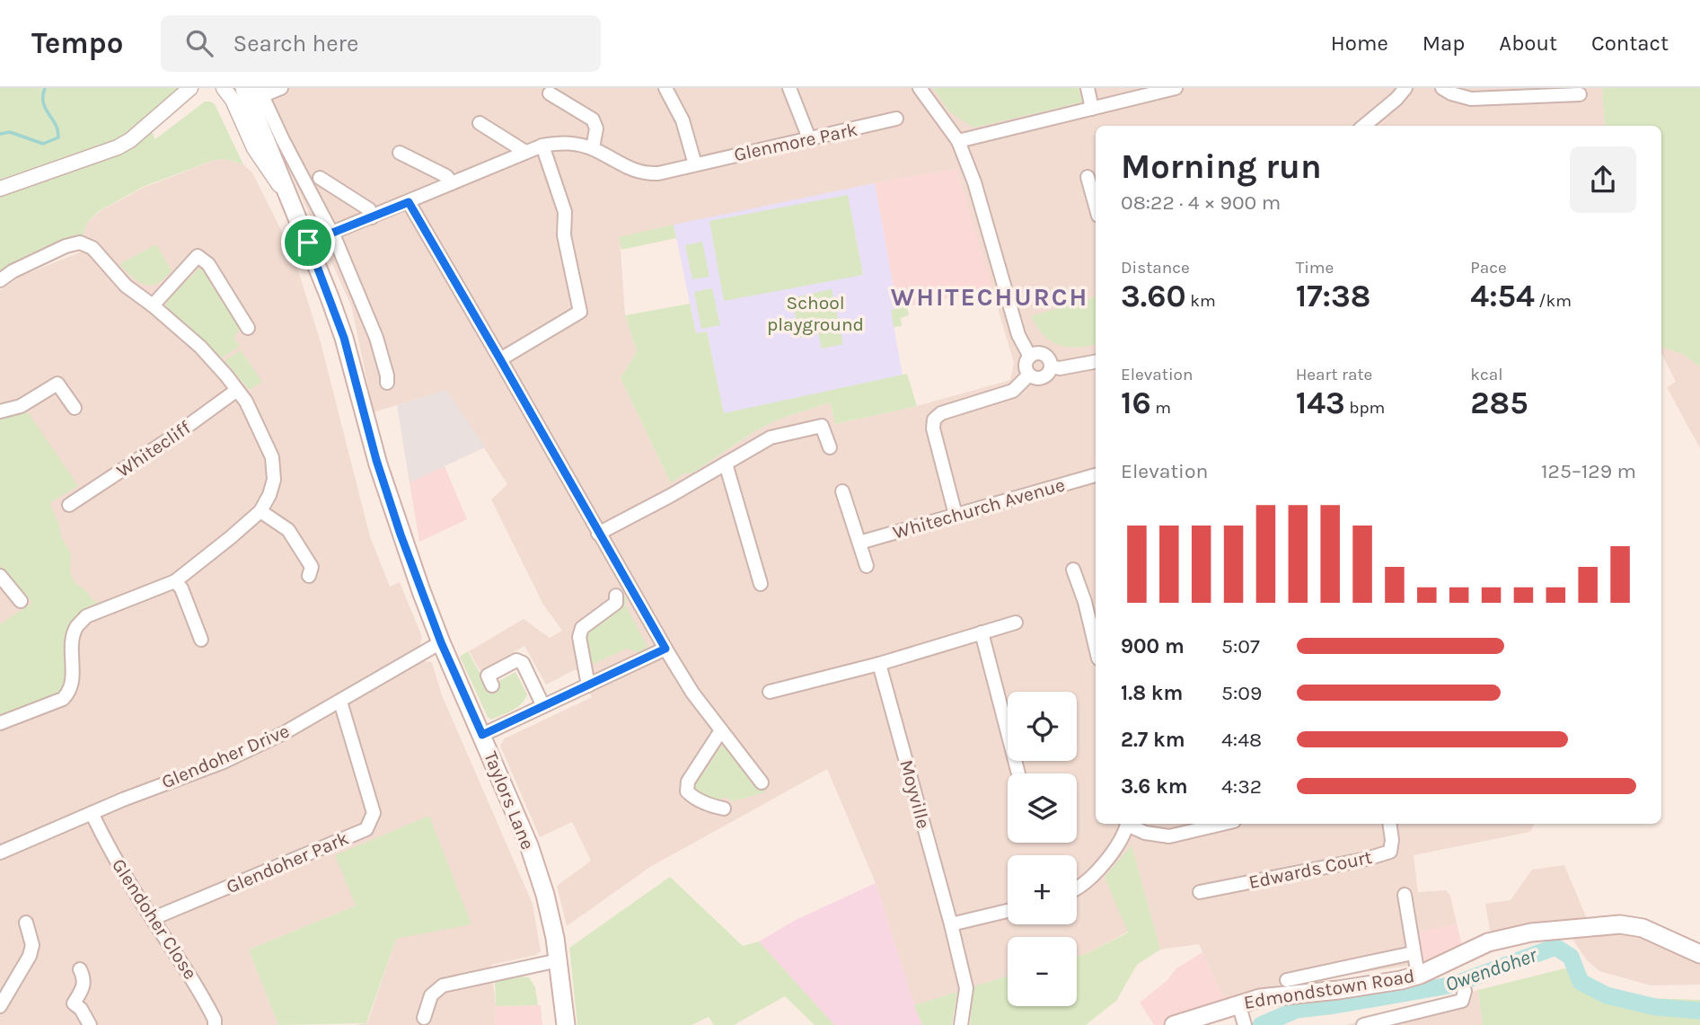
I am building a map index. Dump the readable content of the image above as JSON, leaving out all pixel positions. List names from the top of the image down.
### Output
{
  "streets": {
    "main road": ["Taylors Lane", "Edmondstown Road"],
    "street": [
      "Glenmore Park",
      "Whitecliff",
      "Whitechurch Avenue",
      "Glendoher Drive",
      "Moyville",
      "Glendoher Park",
      "Edwards Court",
      "Glendoher Close"
    ]
  },
  "crossings": [
    ["Glenmore Park", "Taylors Lane"],
    ["Glendoher Drive", "Taylors Lane"],
    ["Glendoher Drive", "Glendoher Park"],
    ["Glendoher Drive", "Glendoher Close"],
    ["Glendoher Park", "Glendoher Close"]
  ],
  "districts": ["WHITECHURCH"],
  "water": ["Owendoher"],
  "parks": ["School playground"],
  "page": {
    "header": "Tempo",
    "search": "Search here",
    "nav": [
      "Home",
      "Map",
      "About",
      "Contact"
    ],
    "heading": ["Morning run", "08:22 · 4 × 900 m"],
    "stats": [
      ["Distance", "3.60 km"],
      ["Time", "17:38"],
      ["Pace", "4:54 /km"],
      ["Elevation", "16 m"],
      ["Heart rate", "143 bpm"],
      ["kcal", "285"]
    ],
    "chart": ["Elevation", "125–129 m"],
    "list": [
      {
        "name": "900 m",
        "note": "5:07"
      },
      {
        "name": "1.8 km",
        "note": "5:09"
      },
      {
        "name": "2.7 km",
        "note": "4:48"
      },
      {
        "name": "3.6 km",
        "note": "4:32"
      }
    ],
    "map_buttons": ["+", "−"]
  }
}
